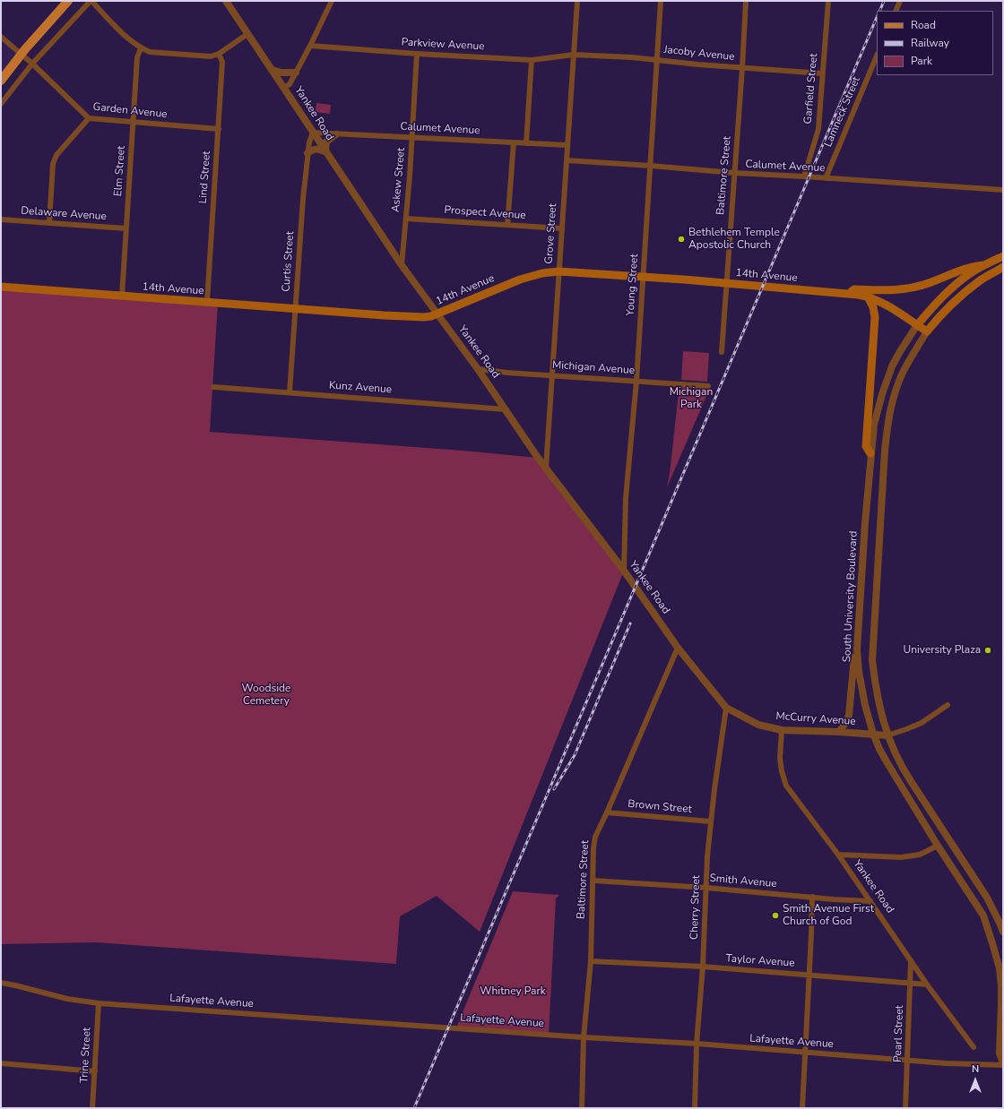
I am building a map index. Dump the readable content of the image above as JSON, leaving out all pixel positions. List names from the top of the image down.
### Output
{
  "streets": {
    "main road": ["14th Avenue", "South University Boulevard"],
    "street": [
      "Parkview Avenue",
      "Jacoby Avenue",
      "Garfield Street",
      "Garden Avenue",
      "Lamneck Street",
      "Yankee Road",
      "Calumet Avenue",
      "Elm Street",
      "Baltimore Street",
      "Lind Street",
      "Askew Street",
      "Prospect Avenue",
      "Delaware Avenue",
      "Grove Street",
      "Curtis Street",
      "Young Street",
      "Michigan Avenue",
      "Kunz Avenue",
      "McCurry Avenue",
      "Brown Street",
      "Smith Avenue",
      "Cherry Street",
      "Taylor Avenue",
      "Lafayette Avenue",
      "Pearl Street",
      "Trine Street"
    ]
  },
  "crossings": [
    ["Parkview Avenue", "Jacoby Avenue"],
    ["Parkview Avenue", "Askew Street"],
    ["Parkview Avenue", "Grove Street"],
    ["Jacoby Avenue", "Garfield Street"],
    ["Jacoby Avenue", "Baltimore Street"],
    ["Jacoby Avenue", "Grove Street"],
    ["Jacoby Avenue", "Young Street"],
    ["Garfield Street", "Calumet Avenue"],
    ["Garden Avenue", "Elm Street"],
    ["Garden Avenue", "Lind Street"],
    ["Lamneck Street", "Calumet Avenue"],
    ["Yankee Road", "Calumet Avenue"],
    ["Yankee Road", "Baltimore Street"],
    ["Yankee Road", "Askew Street"],
    ["Yankee Road", "Grove Street"],
    ["Yankee Road", "Curtis Street"],
    ["Yankee Road", "14th Avenue"],
    ["Yankee Road", "Young Street"],
    ["Yankee Road", "Michigan Avenue"],
    ["Yankee Road", "Kunz Avenue"],
    ["Yankee Road", "McCurry Avenue"],
    ["Yankee Road", "Smith Avenue"],
    ["Yankee Road", "Cherry Street"],
    ["Yankee Road", "Taylor Avenue"],
    ["Yankee Road", "Pearl Street"],
    ["Calumet Avenue", "Baltimore Street"],
    ["Calumet Avenue", "Askew Street"],
    ["Calumet Avenue", "Grove Street"],
    ["Calumet Avenue", "Curtis Street"],
    ["Calumet Avenue", "Young Street"],
    ["Elm Street", "Delaware Avenue"],
    ["Elm Street", "14th Avenue"],
    ["Baltimore Street", "14th Avenue"],
    ["Baltimore Street", "Brown Street"],
    ["Baltimore Street", "Smith Avenue"],
    ["Baltimore Street", "Taylor Avenue"],
    ["Baltimore Street", "Lafayette Avenue"],
    ["Lind Street", "14th Avenue"],
    ["Askew Street", "Prospect Avenue"],
    ["Prospect Avenue", "Grove Street"],
    ["Grove Street", "14th Avenue"],
    ["Grove Street", "Michigan Avenue"],
    ["Curtis Street", "14th Avenue"],
    ["Curtis Street", "Kunz Avenue"],
    ["14th Avenue", "Young Street"],
    ["14th Avenue", "South University Boulevard"],
    ["Young Street", "Michigan Avenue"],
    ["South University Boulevard", "McCurry Avenue"],
    ["McCurry Avenue", "Cherry Street"],
    ["Brown Street", "Cherry Street"],
    ["Smith Avenue", "Cherry Street"],
    ["Cherry Street", "Taylor Avenue"],
    ["Cherry Street", "Lafayette Avenue"],
    ["Taylor Avenue", "Pearl Street"],
    ["Lafayette Avenue", "Pearl Street"],
    ["Lafayette Avenue", "Trine Street"]
  ],
  "parks": ["Michigan Park", "Woodside Cemetery", "Whitney Park"],
  "places": ["Bethlehem Temple Apostolic Church", "University Plaza", "Smith Avenue First Church of God"],
  "legend": ["Road", "Railway", "Park"],
  "north": "top"
}
